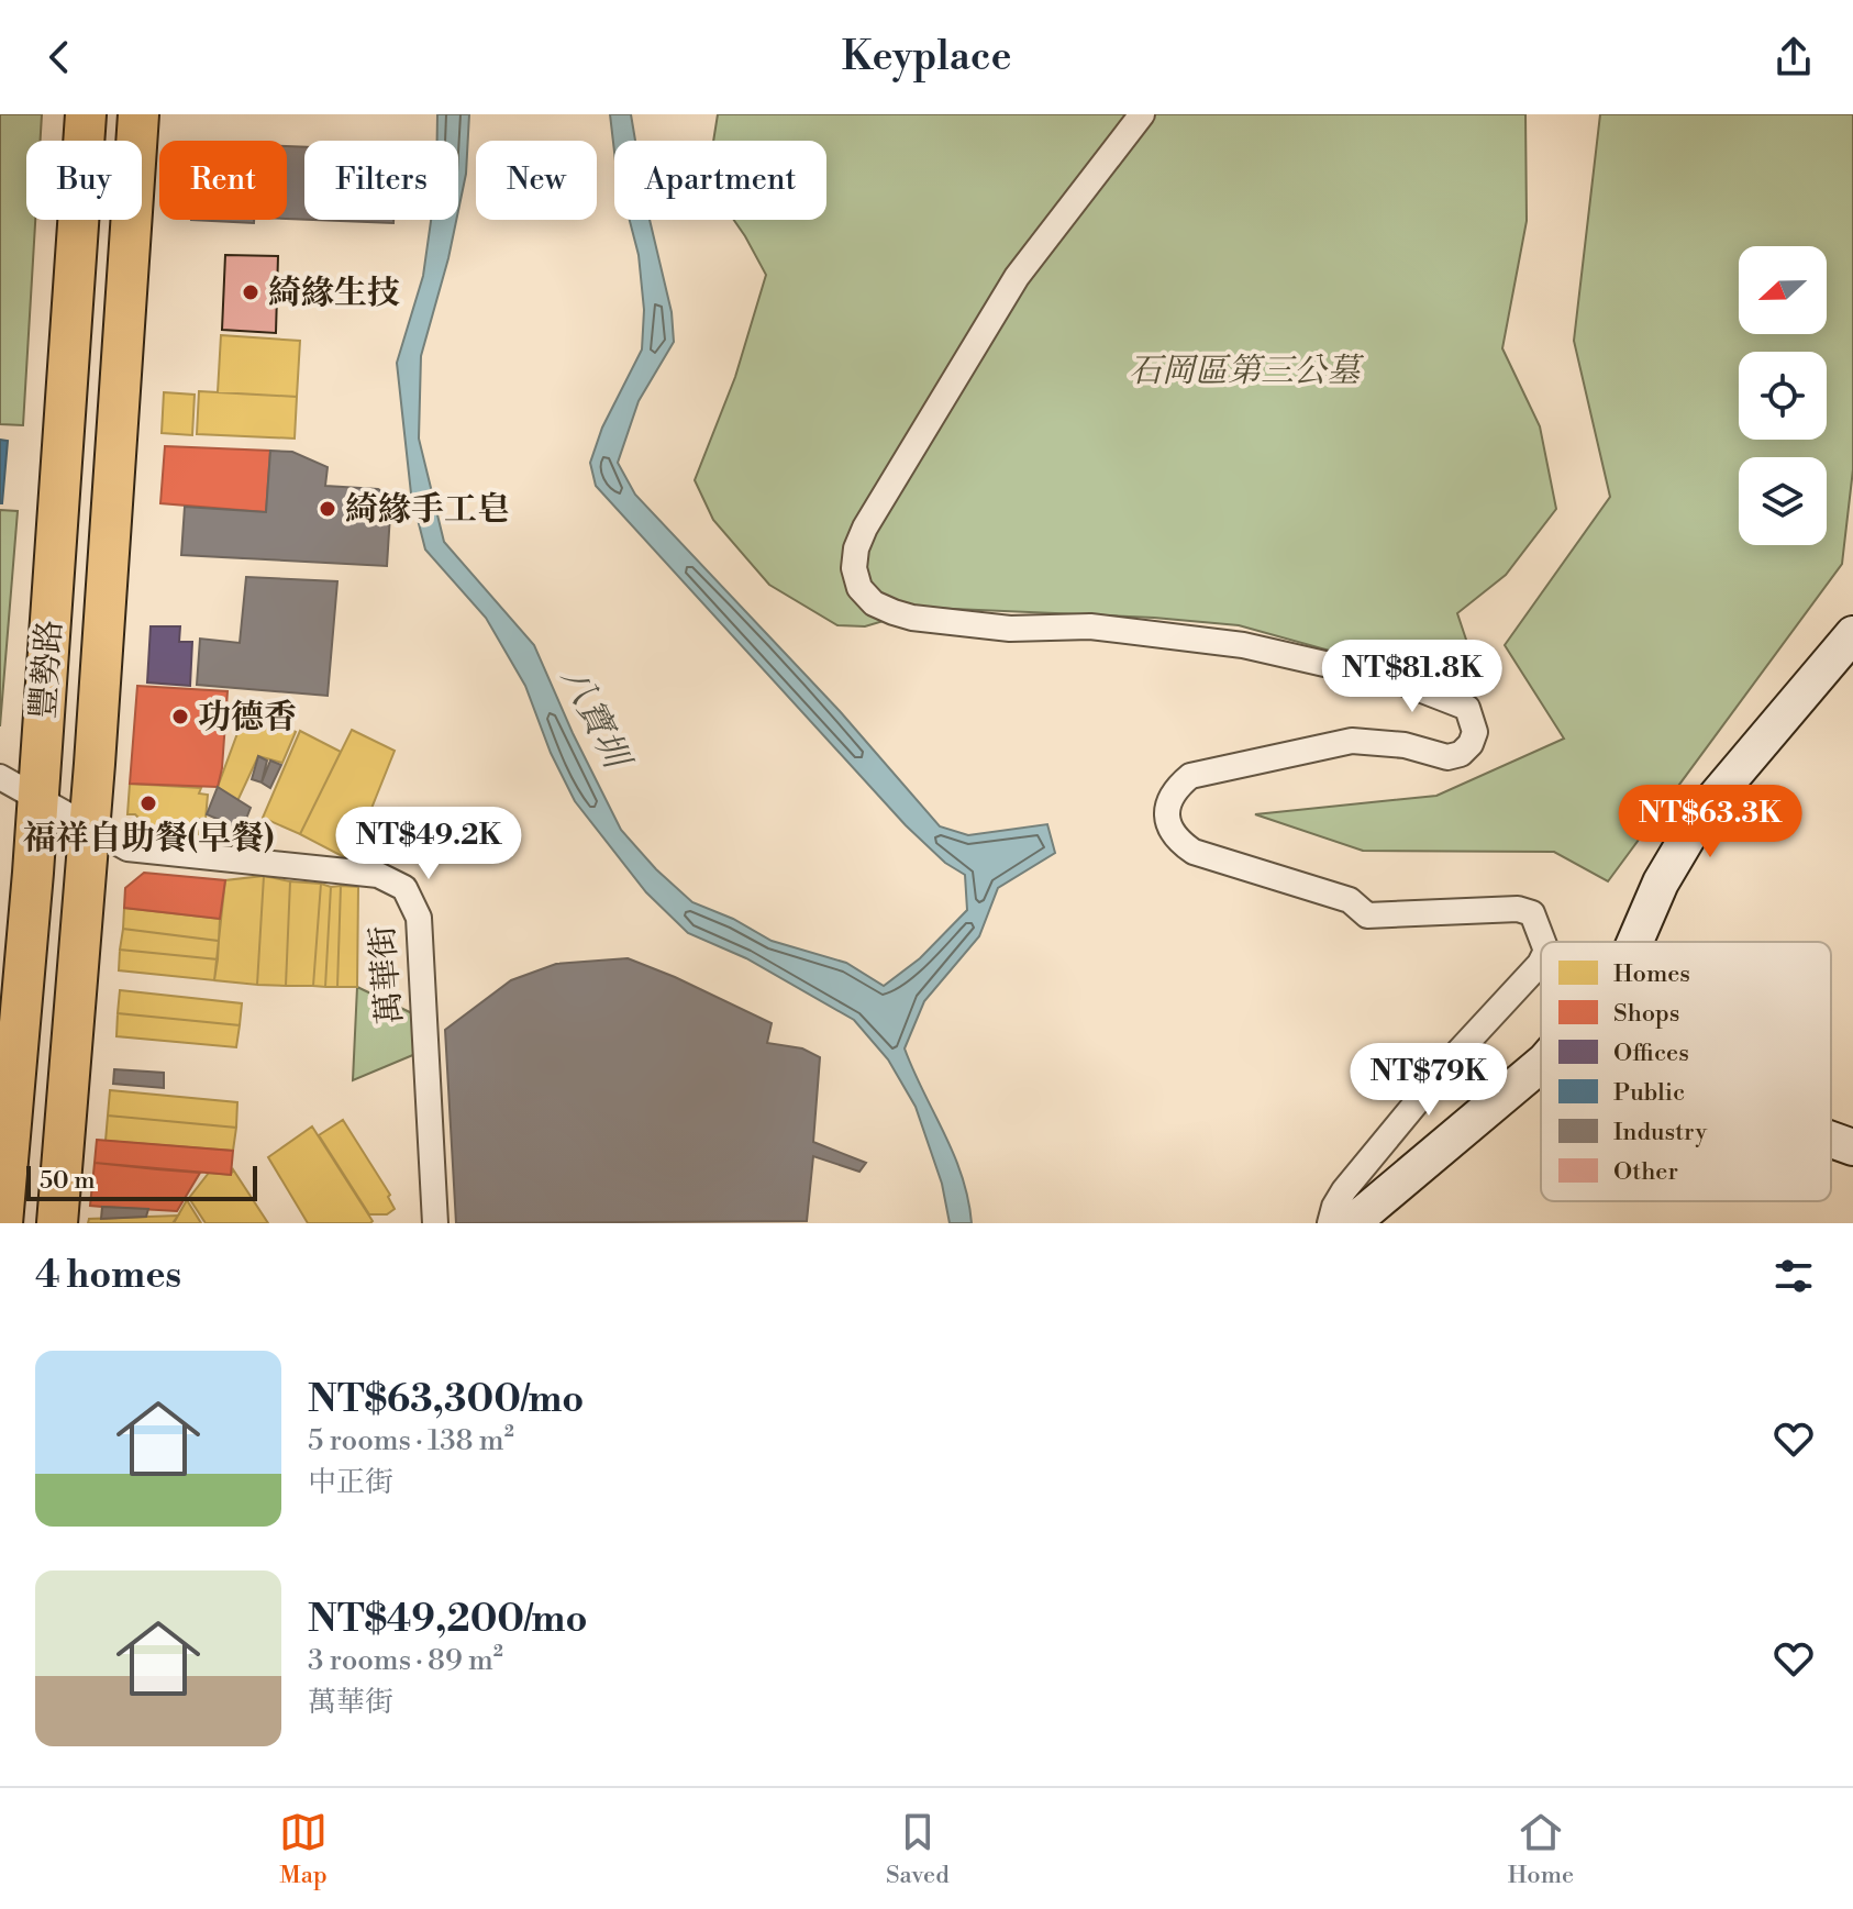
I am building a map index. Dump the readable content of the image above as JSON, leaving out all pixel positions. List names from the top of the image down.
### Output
{
  "streets": {
    "main road": ["豐勢路"],
    "street": ["萬華街"]
  },
  "crossings": [
    ["豐勢路", "萬華街"]
  ],
  "water": ["八寶圳"],
  "parks": ["石岡區第三公墓"],
  "places": [
    "綺緣生技",
    "綺緣手工皂",
    "功德香",
    "福祥自助餐(早餐)"
  ],
  "legend": [
    "Homes",
    "Shops",
    "Offices",
    "Public",
    "Industry",
    "Other"
  ],
  "scale_bar": "50 m",
  "north": "left",
  "page": {
    "header": "Keyplace",
    "chip": [
      "Buy",
      "Rent",
      "Filters",
      "New",
      "Apartment"
    ],
    "price": [
      "NT$81.8K",
      "NT$63.3K",
      "NT$49.2K",
      "NT$79K"
    ],
    "scale": "50 m",
    "heading": "4 homes",
    "list": [
      {
        "name": "NT$63,300/mo",
        "note": "5 rooms · 138 m² · 中正街"
      },
      {
        "name": "NT$49,200/mo",
        "note": "3 rooms · 89 m² · 萬華街"
      }
    ],
    "tabs": ["Map", "Saved", "Home"]
  }
}
